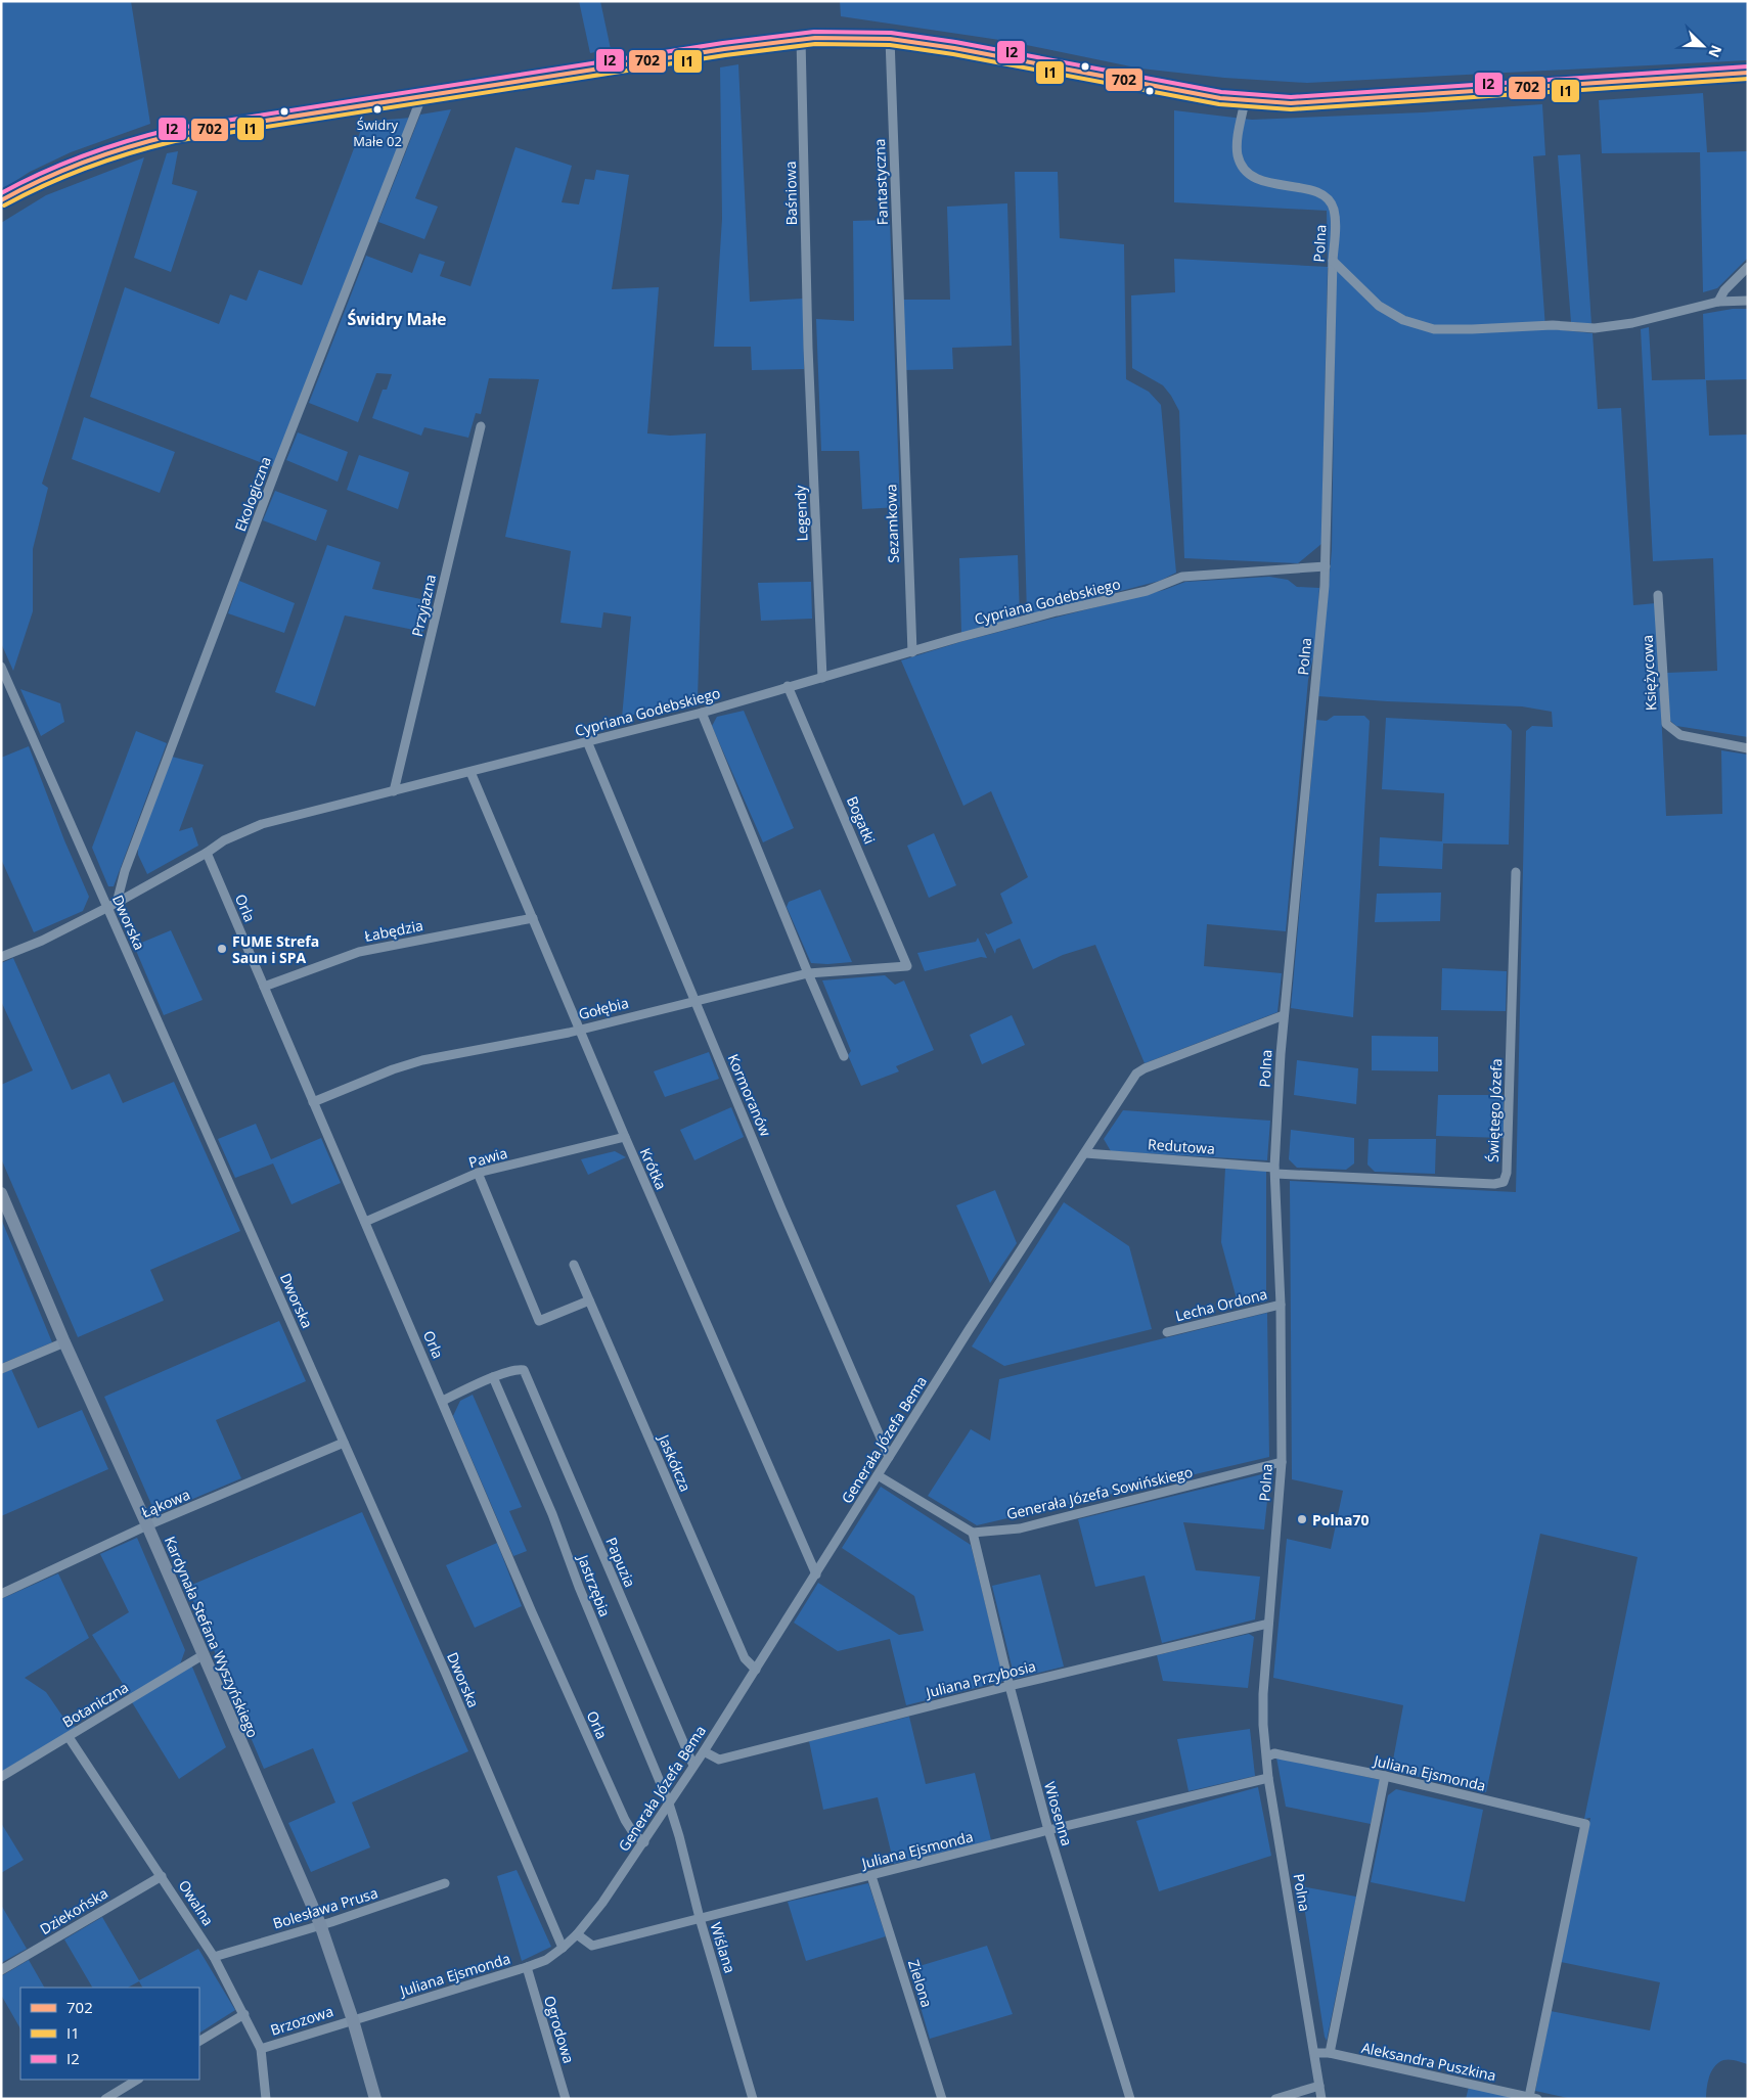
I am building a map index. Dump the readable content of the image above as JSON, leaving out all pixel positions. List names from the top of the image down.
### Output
{
  "streets": {
    "main road": ["Kardynała Stefana Wyszyńskiego"],
    "street": [
      "Fantastyczna",
      "Baśniowa",
      "Polna",
      "Ekologiczna",
      "Legendy",
      "Sezamkowa",
      "Cypriana Godebskiego",
      "Przyjazna",
      "Księżycowa",
      "Bogatki",
      "Orla",
      "Dworska",
      "Łabędzia",
      "Gołębia",
      "Kormoranów",
      "Świętego Józefa",
      "Redutowa",
      "Pawia",
      "Krótka",
      "Lecha Ordona",
      "Generała Józefa Bema",
      "Jaskółcza",
      "Generała Józefa Sowińskiego",
      "Łąkowa",
      "Papuzia",
      "Jastrzębia",
      "Juliana Przybosia",
      "Botaniczna",
      "Juliana Ejsmonda",
      "Wiosenna",
      "Owalna",
      "Bolesława Prusa",
      "Dziekońska",
      "Wiślana",
      "Zielona",
      "Brzozowa",
      "Ogrodowa",
      "Aleksandra Puszkina"
    ]
  },
  "crossings": [
    ["Fantastyczna", "Sezamkowa"],
    ["Baśniowa", "Legendy"],
    ["Polna", "Cypriana Godebskiego"],
    ["Polna", "Świętego Józefa"],
    ["Polna", "Redutowa"],
    ["Polna", "Lecha Ordona"],
    ["Polna", "Generała Józefa Bema"],
    ["Polna", "Generała Józefa Sowińskiego"],
    ["Polna", "Juliana Przybosia"],
    ["Polna", "Juliana Ejsmonda"],
    ["Polna", "Aleksandra Puszkina"],
    ["Ekologiczna", "Cypriana Godebskiego"],
    ["Legendy", "Cypriana Godebskiego"],
    ["Sezamkowa", "Cypriana Godebskiego"],
    ["Cypriana Godebskiego", "Przyjazna"],
    ["Cypriana Godebskiego", "Bogatki"],
    ["Cypriana Godebskiego", "Orla"],
    ["Cypriana Godebskiego", "Dworska"],
    ["Cypriana Godebskiego", "Kormoranów"],
    ["Cypriana Godebskiego", "Krótka"],
    ["Bogatki", "Gołębia"],
    ["Orla", "Łabędzia"],
    ["Orla", "Gołębia"],
    ["Orla", "Pawia"],
    ["Orla", "Generała Józefa Bema"],
    ["Dworska", "Generała Józefa Bema"],
    ["Dworska", "Łąkowa"],
    ["Dworska", "Juliana Ejsmonda"],
    ["Łabędzia", "Krótka"],
    ["Gołębia", "Kormoranów"],
    ["Gołębia", "Krótka"],
    ["Kormoranów", "Generała Józefa Bema"],
    ["Świętego Józefa", "Redutowa"],
    ["Redutowa", "Generała Józefa Bema"],
    ["Pawia", "Krótka"],
    ["Krótka", "Generała Józefa Bema"],
    ["Generała Józefa Bema", "Jaskółcza"],
    ["Generała Józefa Bema", "Papuzia"],
    ["Generała Józefa Bema", "Jastrzębia"],
    ["Generała Józefa Bema", "Juliana Przybosia"],
    ["Generała Józefa Bema", "Juliana Ejsmonda"],
    ["Generała Józefa Bema", "Wiślana"],
    ["Generała Józefa Sowińskiego", "Wiosenna"],
    ["Łąkowa", "Kardynała Stefana Wyszyńskiego"],
    ["Papuzia", "Jastrzębia"],
    ["Jastrzębia", "Wiślana"],
    ["Kardynała Stefana Wyszyńskiego", "Botaniczna"],
    ["Kardynała Stefana Wyszyńskiego", "Juliana Ejsmonda"],
    ["Kardynała Stefana Wyszyńskiego", "Bolesława Prusa"],
    ["Kardynała Stefana Wyszyńskiego", "Brzozowa"],
    ["Juliana Przybosia", "Wiosenna"],
    ["Botaniczna", "Owalna"],
    ["Juliana Ejsmonda", "Wiosenna"],
    ["Juliana Ejsmonda", "Wiślana"],
    ["Juliana Ejsmonda", "Zielona"],
    ["Juliana Ejsmonda", "Brzozowa"],
    ["Juliana Ejsmonda", "Ogrodowa"],
    ["Juliana Ejsmonda", "Aleksandra Puszkina"],
    ["Owalna", "Bolesława Prusa"],
    ["Owalna", "Dziekońska"],
    ["Owalna", "Brzozowa"]
  ],
  "districts": ["Świdry Małe"],
  "places": ["Świdry Małe 02", "FUME Strefa Saun i SPA", "Polna70"],
  "lines": ["transit line I2", "transit line 702", "transit line I1"],
  "legend": ["702", "I1", "I2"],
  "north": "bottom right"
}
